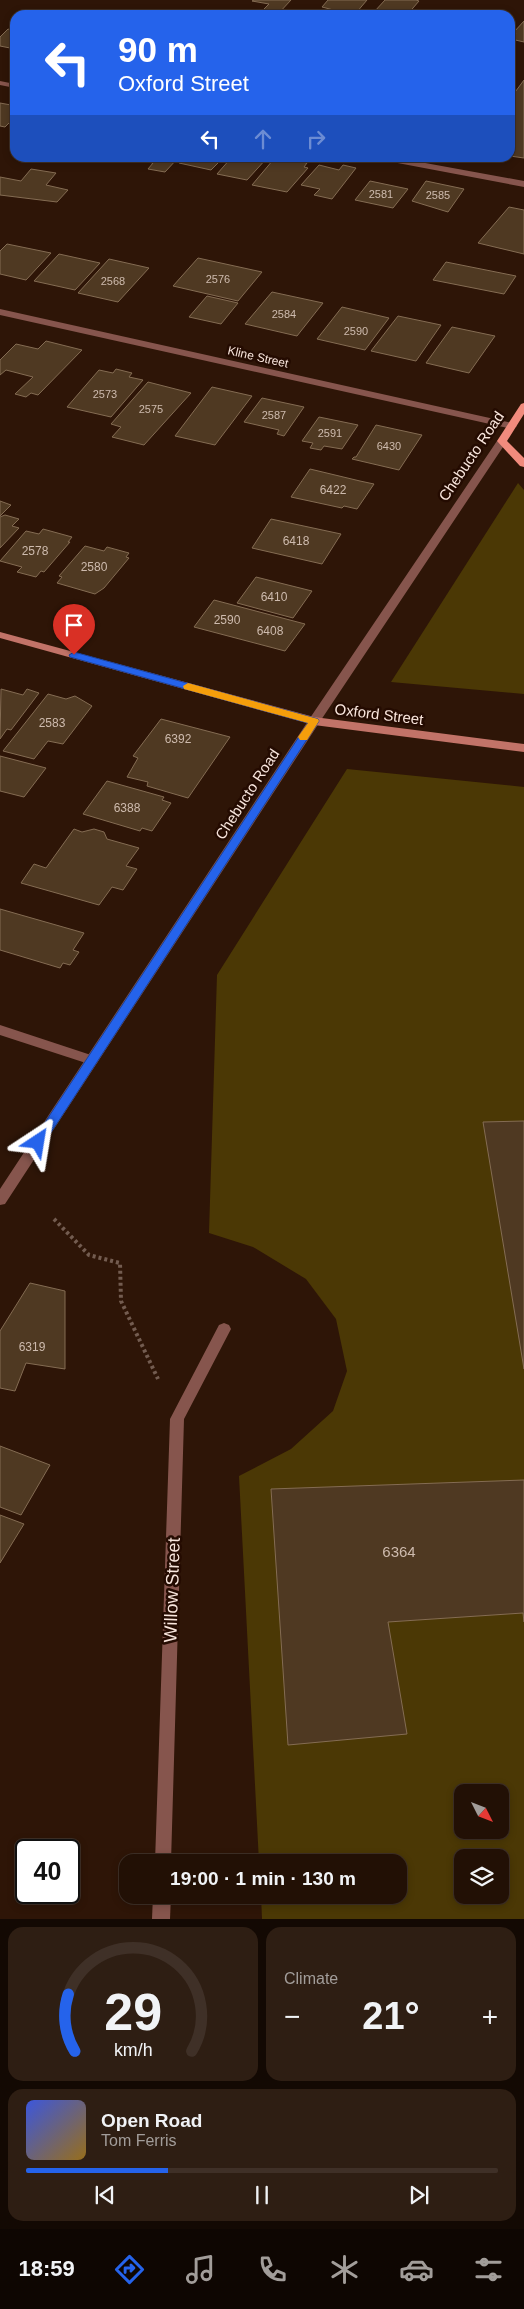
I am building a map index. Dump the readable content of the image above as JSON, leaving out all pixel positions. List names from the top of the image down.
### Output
{
  "streets": {
    "main road": ["Chebucto Road", "Oxford Street"],
    "street": ["Kline Street", "Willow Street"]
  },
  "crossings": [
    ["Kline Street", "Chebucto Road"],
    ["Chebucto Road", "Oxford Street"]
  ],
  "house_numbers": [
    "2581",
    "2585",
    "2576",
    "2568",
    "2584",
    "2590",
    "2573",
    "2575",
    "2587",
    "2591",
    "6430",
    "6422",
    "6418",
    "2578",
    "2580",
    "6410",
    "2590",
    "6408",
    "2583",
    "6392",
    "6388",
    "6319",
    "6364"
  ],
  "north": "bottom right",
  "page": {
    "turn": ["90 m", "Oxford Street"],
    "limit": "40",
    "trip": "19:00 · 1 min · 130 m",
    "tile": "Climate",
    "heat": ["−", "21°", "+"],
    "song": ["Open Road", "Tom Ferris"],
    "tabs": "18:59",
    "gauge": ["29", "km/h"]
  }
}
